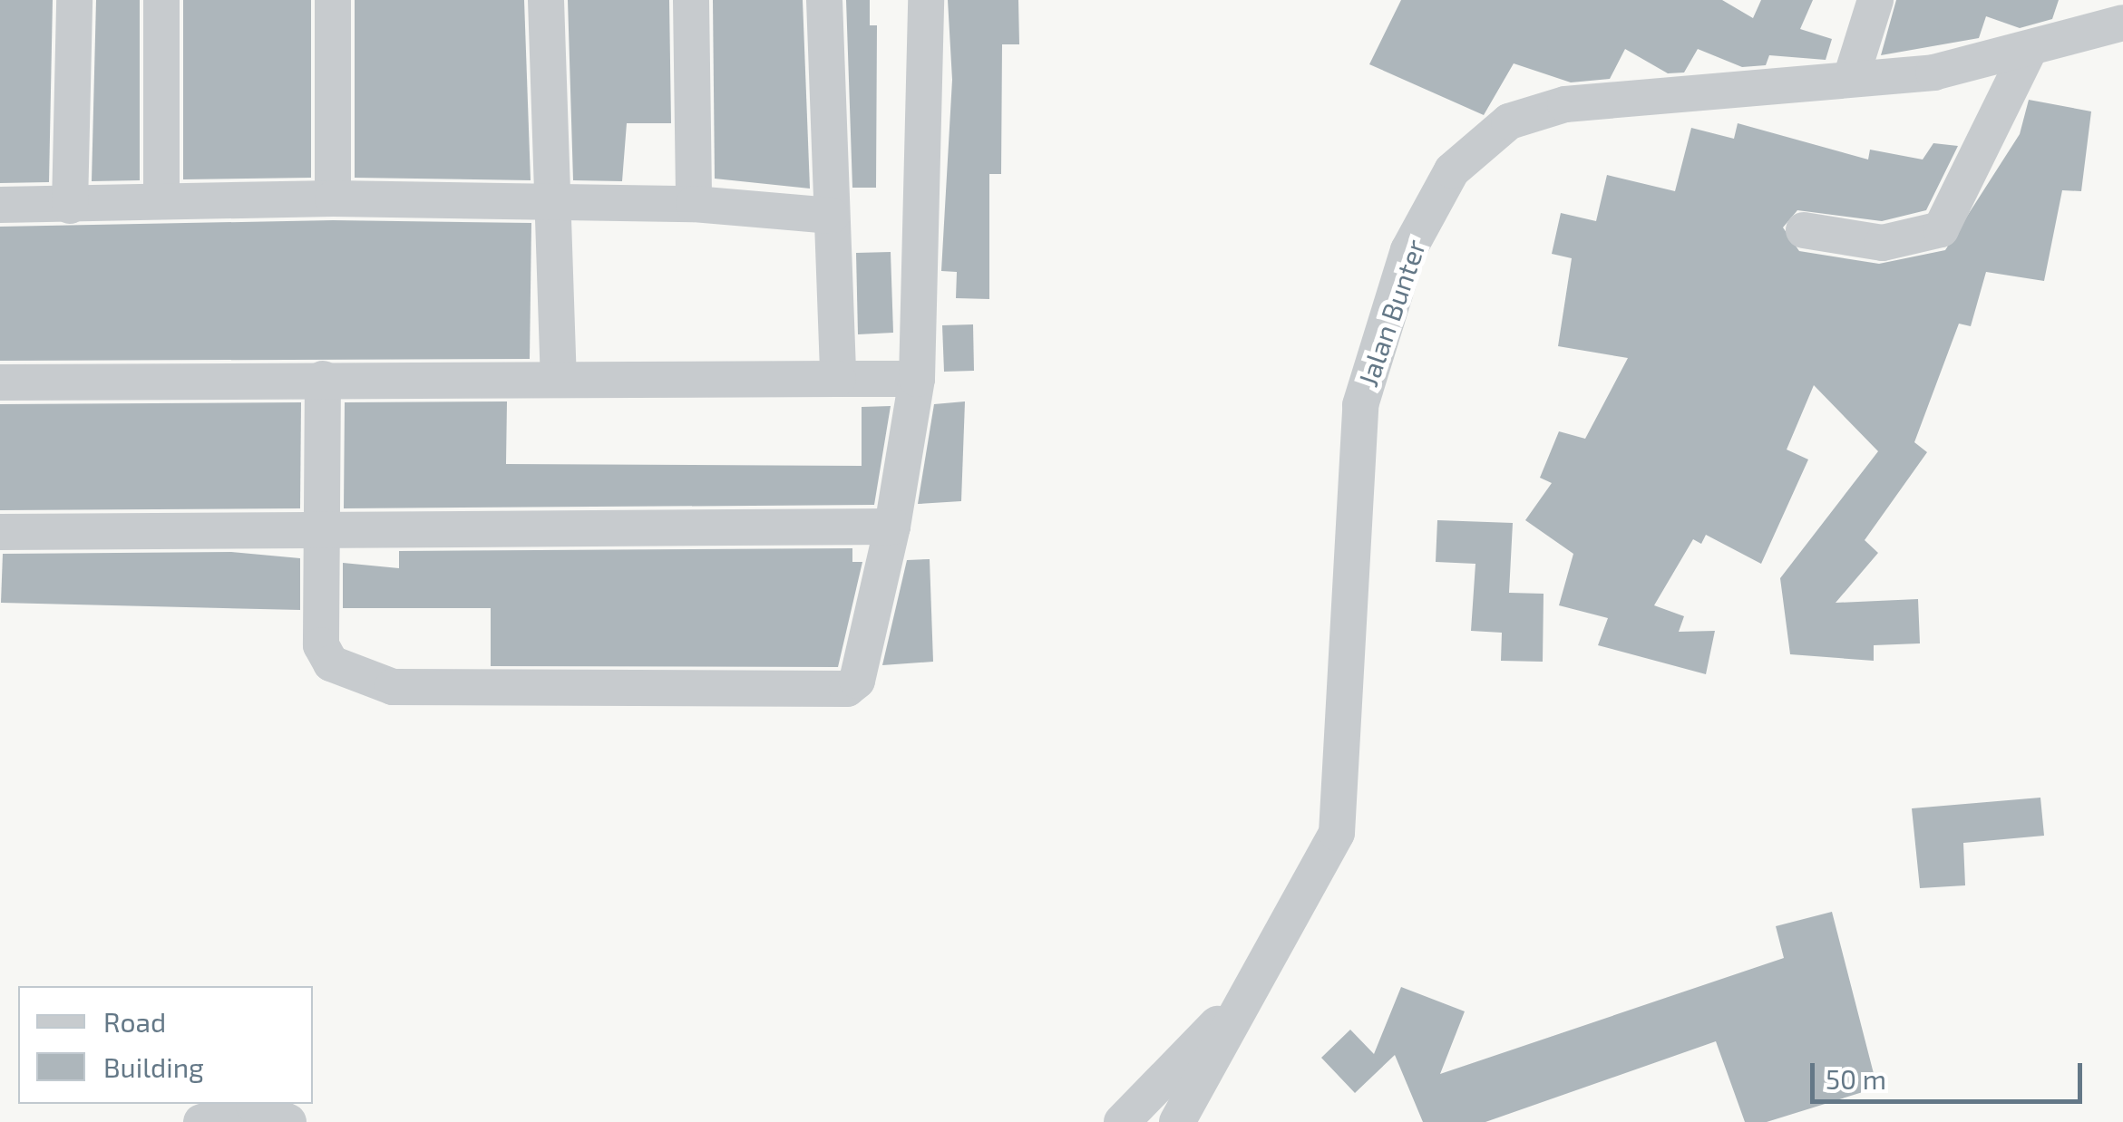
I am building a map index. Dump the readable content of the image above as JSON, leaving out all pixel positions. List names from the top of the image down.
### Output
{
  "streets": {
    "street": ["Jalan Bunter"]
  },
  "legend": ["Road", "Building"],
  "scale_bar": "50 m"
}
